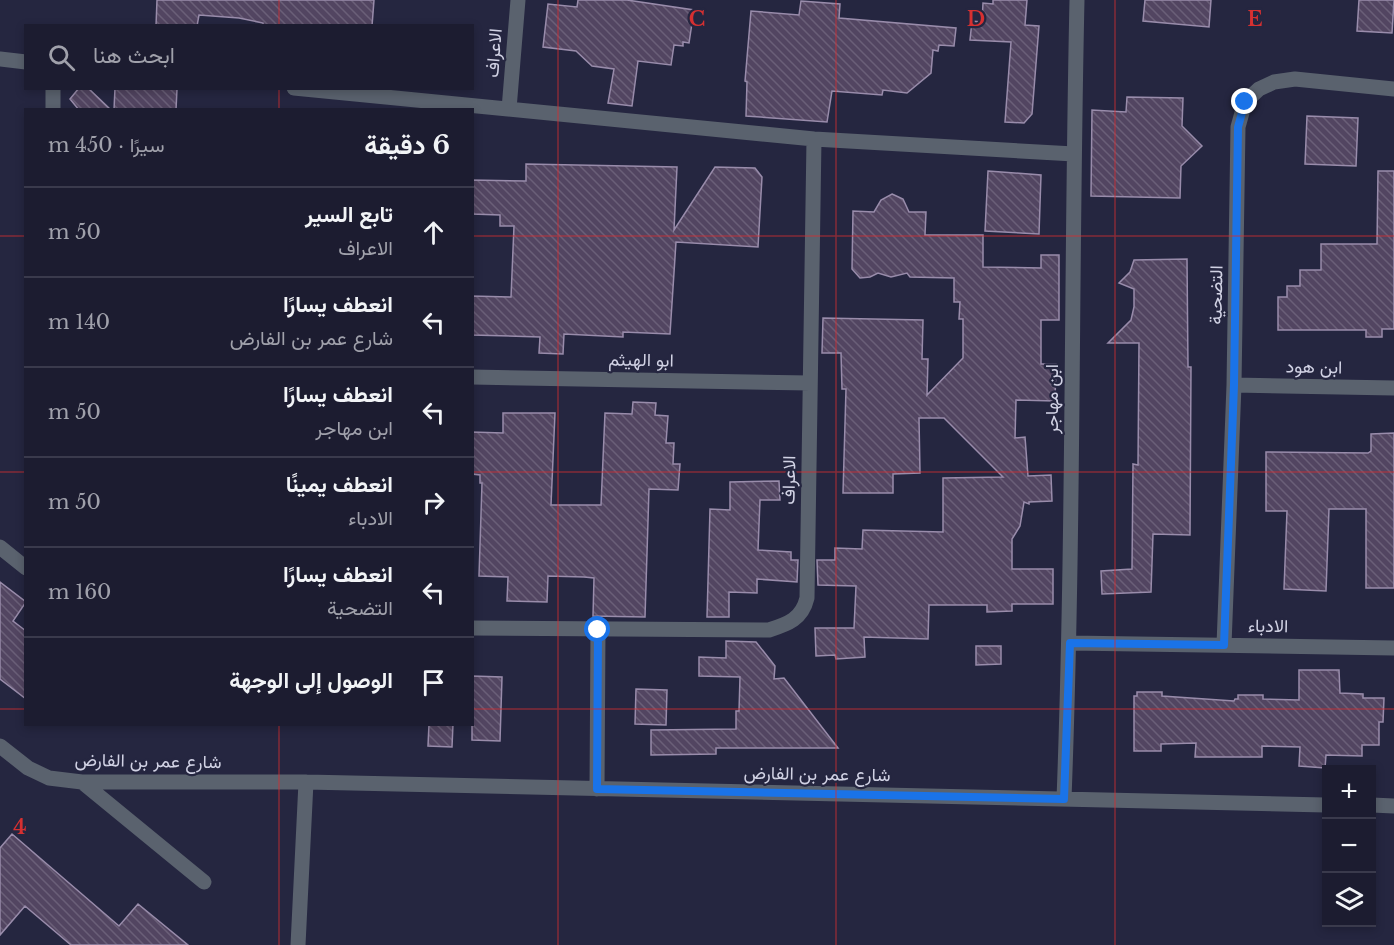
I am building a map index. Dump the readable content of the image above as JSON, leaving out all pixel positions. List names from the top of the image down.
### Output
{
  "streets": {
    "street": [
      "الاعراف",
      "التضحية",
      "ابو الهيثم",
      "ابن هود",
      "ابن مهاجر",
      "الادباء",
      "شارع عمر بن الفارض"
    ]
  },
  "crossings": [
    ["الاعراف", "ابو الهيثم"],
    ["التضحية", "ابن هود"],
    ["التضحية", "الادباء"],
    ["ابن مهاجر", "الادباء"],
    ["ابن مهاجر", "شارع عمر بن الفارض"]
  ],
  "page": {
    "search": "ابحث هنا",
    "heading": ["6 دقيقة", "سيرًا · 450 m"],
    "list": [
      ["تابع السير", "الاعراف", "50 m"],
      ["انعطف يسارًا", "شارع عمر بن الفارض", "140 m"],
      ["انعطف يسارًا", "ابن مهاجر", "50 m"],
      ["انعطف يمينًا", "الادباء", "50 m"],
      ["انعطف يسارًا", "التضحية", "160 m"],
      "الوصول إلى الوجهة"
    ],
    "map_buttons": ["+", "−"]
  },
  "grid": {
    "columns": ["C", "D", "E"],
    "rows": ["4"]
  }
}
